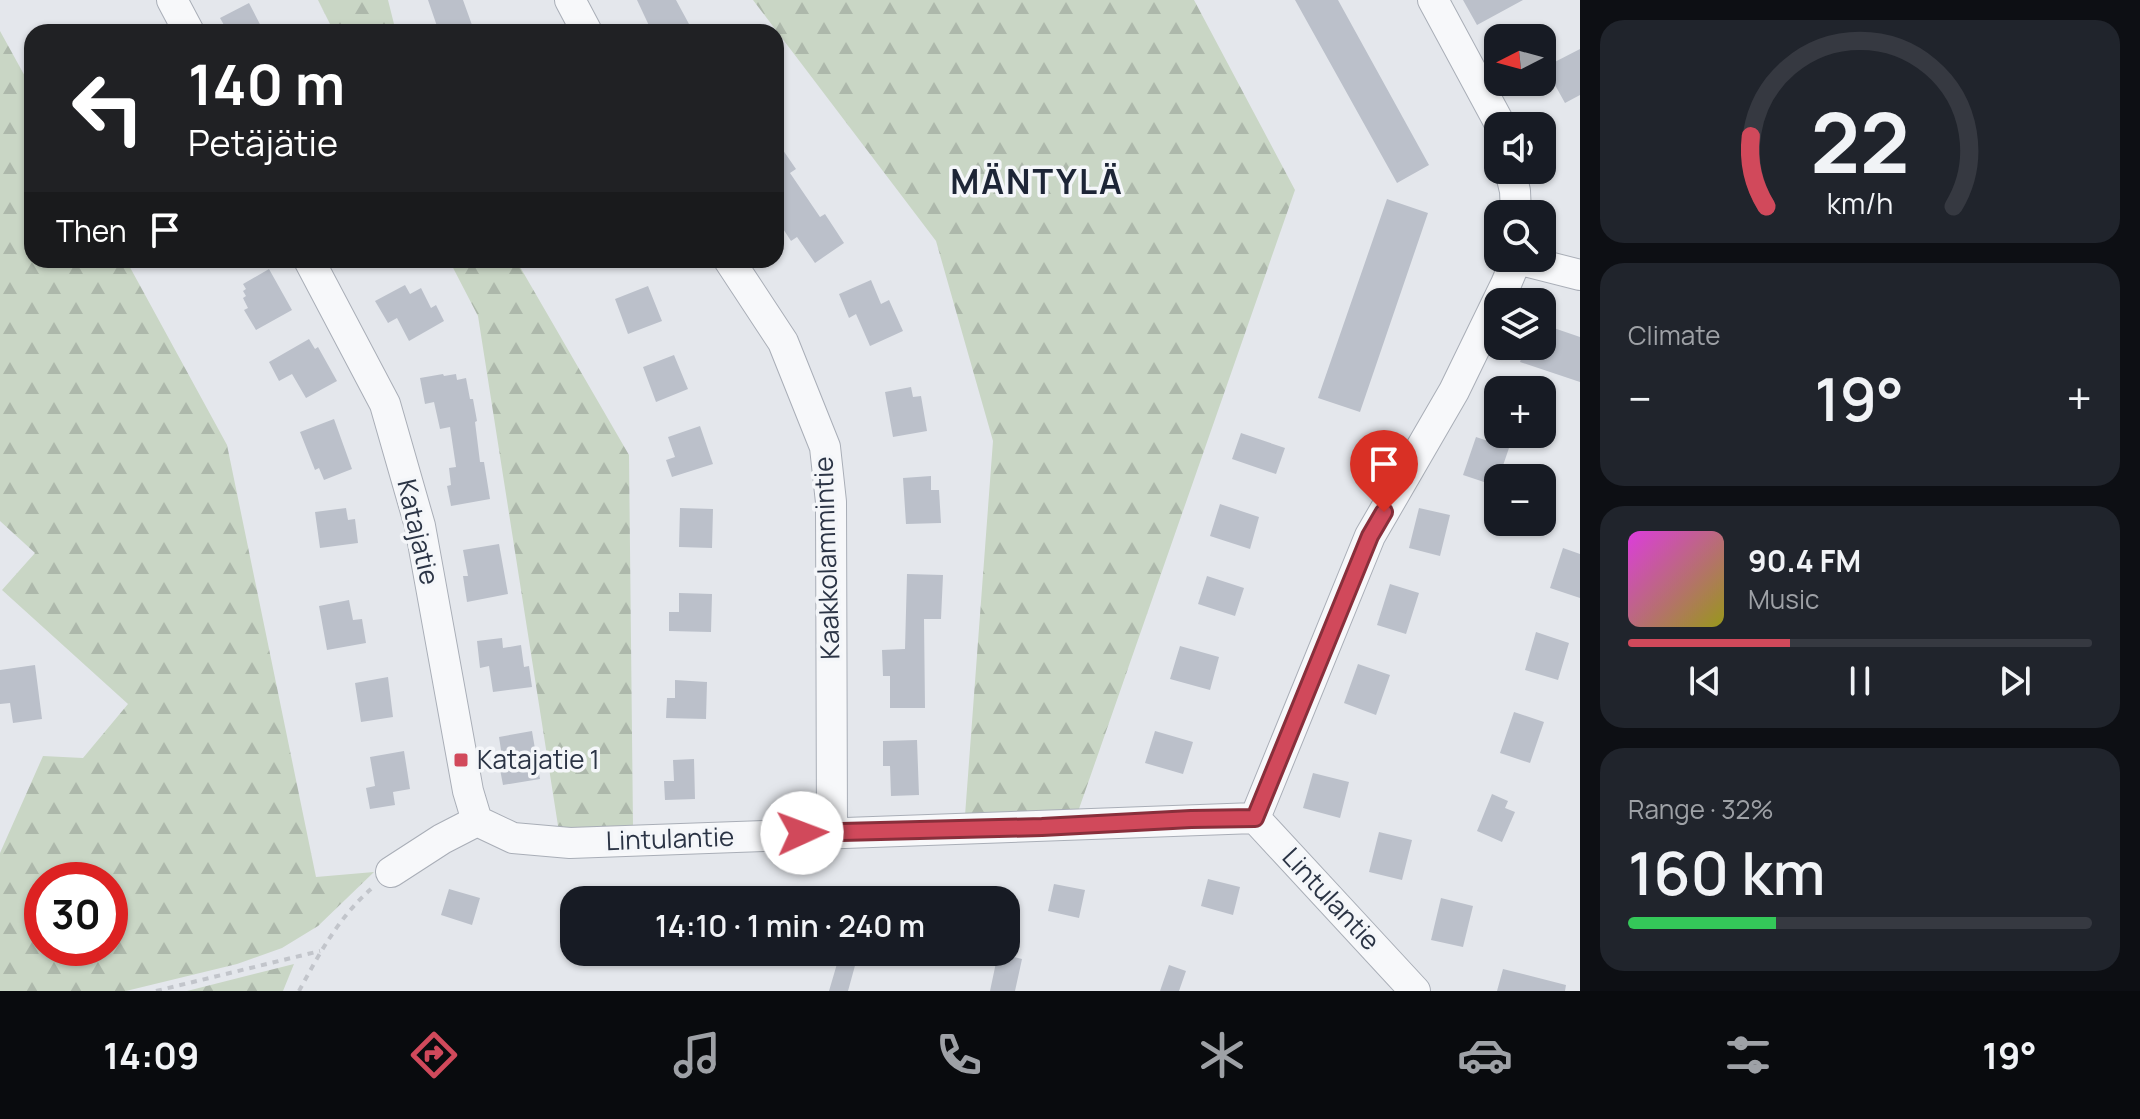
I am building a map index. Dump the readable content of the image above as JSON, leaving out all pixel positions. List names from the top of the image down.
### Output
{
  "streets": {
    "street": ["Katajatie", "Kaakkolammintie", "Lintulantie"]
  },
  "crossings": [
    ["Katajatie", "Lintulantie"],
    ["Kaakkolammintie", "Lintulantie"]
  ],
  "districts": ["MÄNTYLÄ"],
  "places": {
    "transit": ["Katajatie 1"]
  },
  "north": "left",
  "page": {
    "map_buttons": ["+", "−"],
    "turn": ["140 m", "Petäjätie"],
    "then": "Then",
    "tile": [
      "Climate",
      ["Range · 32%", "160 km"]
    ],
    "heat": ["−", "19°", "+"],
    "song": ["90.4 FM", "Music"],
    "limit": "30",
    "trip": "14:10 · 1 min · 240 m",
    "tabs": ["14:09", "19°"],
    "gauge": ["22", "km/h"]
  }
}
